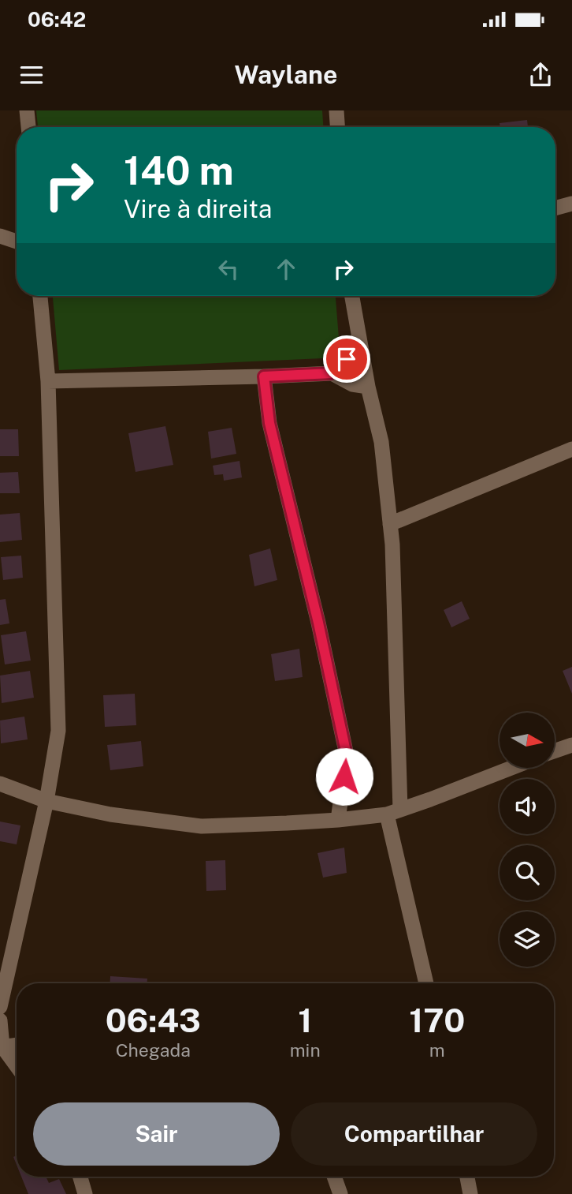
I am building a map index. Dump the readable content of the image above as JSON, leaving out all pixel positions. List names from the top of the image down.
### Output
{
  "north": "right",
  "page": {
    "status": "06:42",
    "header": "Waylane",
    "turn": ["140 m", "Vire à direita"],
    "eta": [
      "06:43",
      "Chegada",
      "1",
      "min",
      "170",
      "m"
    ],
    "buttons": ["Sair", "Compartilhar"]
  }
}
